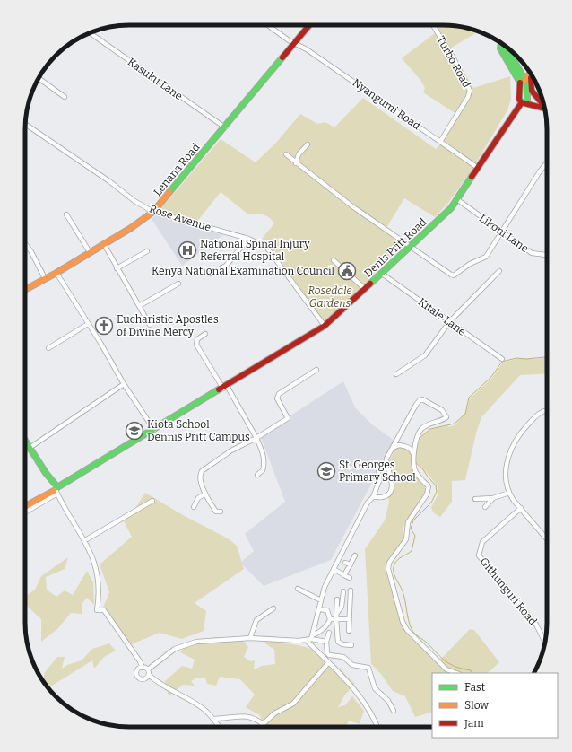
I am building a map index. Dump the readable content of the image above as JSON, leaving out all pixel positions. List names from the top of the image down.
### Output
{
  "streets": {
    "main road": ["Lenana Road", "Denis Pritt Road"],
    "street": [
      "Turbo Road",
      "Kasuku Lane",
      "Nyangumi Road",
      "Rose Avenue",
      "Likoni Lane",
      "Kitale Lane",
      "Githunguri Road"
    ]
  },
  "crossings": [
    ["Turbo Road", "Nyangumi Road"],
    ["Kasuku Lane", "Lenana Road"],
    ["Nyangumi Road", "Lenana Road"],
    ["Nyangumi Road", "Denis Pritt Road"],
    ["Lenana Road", "Rose Avenue"],
    ["Rose Avenue", "Denis Pritt Road"],
    ["Likoni Lane", "Denis Pritt Road"],
    ["Denis Pritt Road", "Kitale Lane"]
  ],
  "parks": ["Rosedale Gardens"],
  "places": {
    "hospital": ["National Spinal Injury Referral Hospital"],
    "public building": ["Kenya National Examination Council"],
    "church": ["Eucharistic Apostles of Divine Mercy"],
    "school or university": ["Kiota School Dennis Pritt Campus", "St. Georges Primary School"]
  },
  "legend": ["Fast", "Slow", "Jam"]
}
